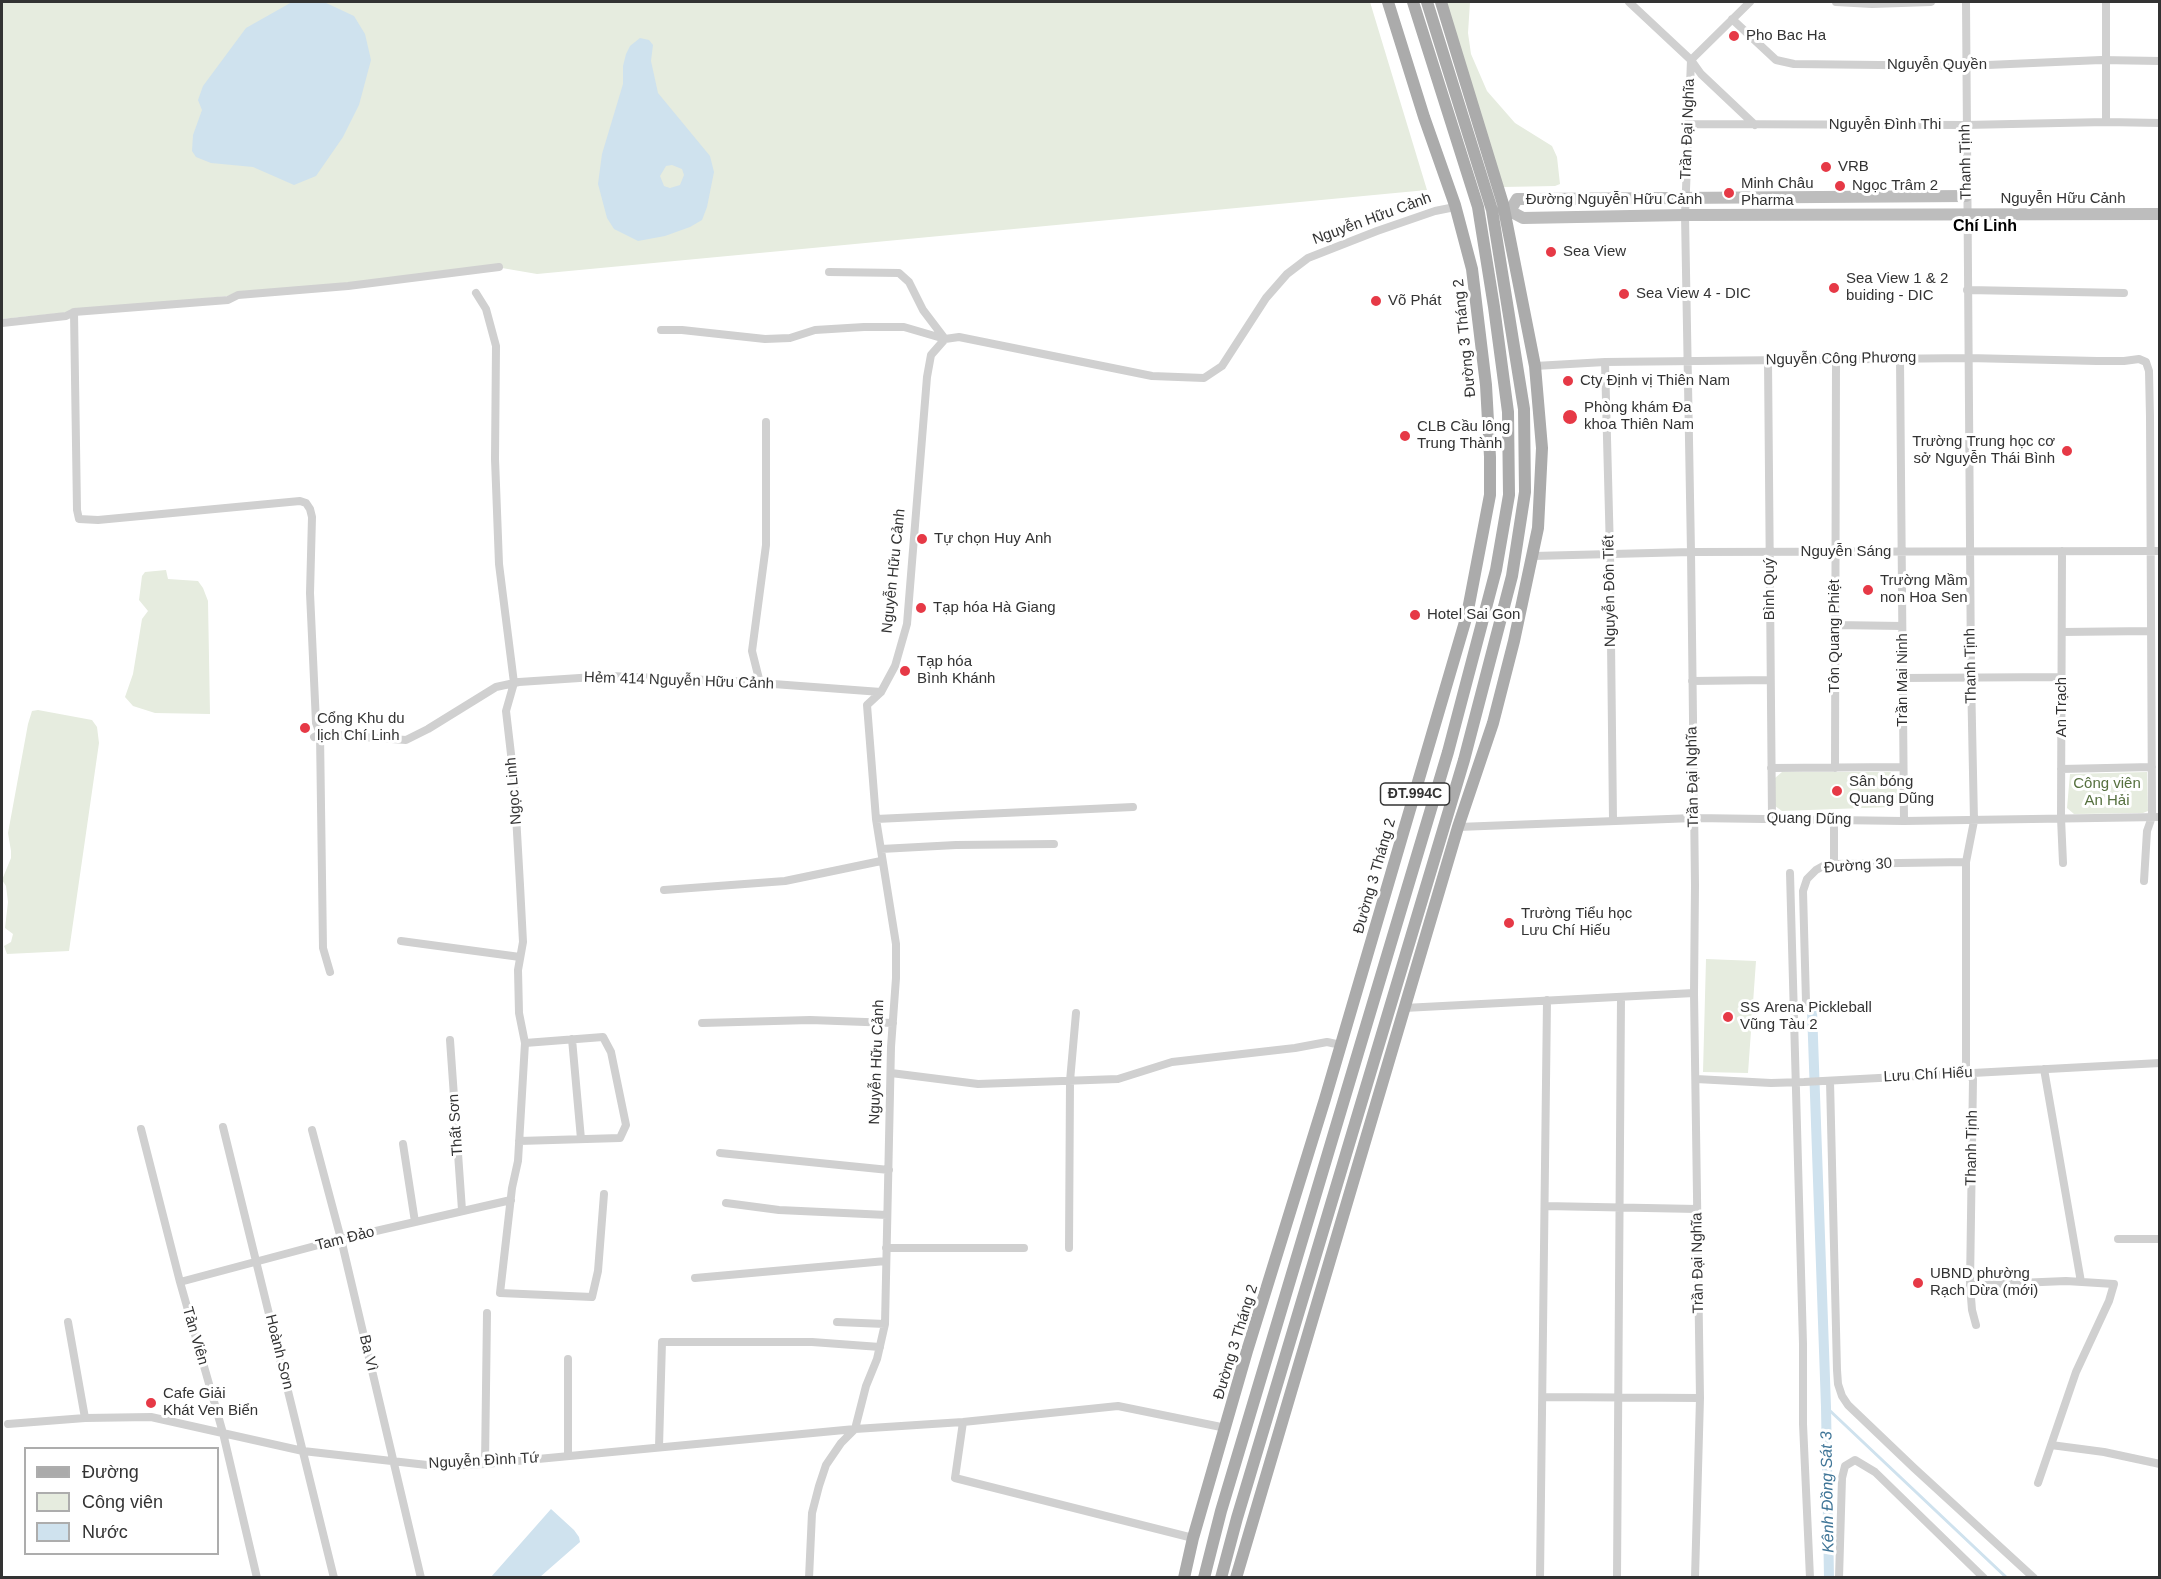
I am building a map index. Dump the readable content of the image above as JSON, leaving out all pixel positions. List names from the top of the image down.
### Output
{
  "streets": {
    "main road": [
      "Nguyễn Hữu Cảnh",
      "Đường Nguyễn Hữu Cảnh",
      "Đường 3 Tháng 2",
      "ĐT.994C"
    ],
    "street": [
      "Nguyễn Quyền",
      "Nguyễn Đình Thi",
      "Trần Đại Nghĩa",
      "Thanh Tịnh",
      "Nguyễn Công Phương",
      "Nguyễn Sáng",
      "Bình Quý",
      "Nguyễn Đôn Tiết",
      "Tôn Quang Phiệt",
      "Trần Mai Ninh",
      "Hẻm 414 Nguyễn Hữu Cảnh",
      "An Trạch",
      "Ngọc Linh",
      "Quang Dũng",
      "Đường 30",
      "Lưu Chí Hiếu",
      "Thất Sơn",
      "Tam Đảo",
      "Tản Viên",
      "Hoành Sơn",
      "Ba Vì",
      "Nguyễn Đình Tứ"
    ]
  },
  "crossings": [
    ["Nguyễn Quyền", "Trần Đại Nghĩa"],
    ["Nguyễn Quyền", "Thanh Tịnh"],
    ["Nguyễn Đình Thi", "Trần Đại Nghĩa"],
    ["Nguyễn Đình Thi", "Thanh Tịnh"],
    ["Trần Đại Nghĩa", "Đường Nguyễn Hữu Cảnh"],
    ["Trần Đại Nghĩa", "Nguyễn Công Phương"],
    ["Trần Đại Nghĩa", "Nguyễn Sáng"],
    ["Trần Đại Nghĩa", "Quang Dũng"],
    ["Trần Đại Nghĩa", "Lưu Chí Hiếu"],
    ["Thanh Tịnh", "Nguyễn Hữu Cảnh"],
    ["Thanh Tịnh", "Đường Nguyễn Hữu Cảnh"],
    ["Thanh Tịnh", "Nguyễn Công Phương"],
    ["Thanh Tịnh", "Nguyễn Sáng"],
    ["Thanh Tịnh", "Quang Dũng"],
    ["Thanh Tịnh", "Đường 30"],
    ["Thanh Tịnh", "Lưu Chí Hiếu"],
    ["Nguyễn Hữu Cảnh", "Đường Nguyễn Hữu Cảnh"],
    ["Nguyễn Hữu Cảnh", "Đường 3 Tháng 2"],
    ["Nguyễn Hữu Cảnh", "Hẻm 414 Nguyễn Hữu Cảnh"],
    ["Nguyễn Hữu Cảnh", "Nguyễn Đình Tứ"],
    ["Đường Nguyễn Hữu Cảnh", "ĐT.994C"],
    ["Đường 3 Tháng 2", "Nguyễn Đình Tứ"],
    ["Nguyễn Công Phương", "Nguyễn Sáng"],
    ["Nguyễn Công Phương", "Bình Quý"],
    ["Nguyễn Công Phương", "Nguyễn Đôn Tiết"],
    ["Nguyễn Công Phương", "Tôn Quang Phiệt"],
    ["Nguyễn Công Phương", "Trần Mai Ninh"],
    ["Nguyễn Công Phương", "ĐT.994C"],
    ["Nguyễn Sáng", "Bình Quý"],
    ["Nguyễn Sáng", "Nguyễn Đôn Tiết"],
    ["Nguyễn Sáng", "Tôn Quang Phiệt"],
    ["Nguyễn Sáng", "Trần Mai Ninh"],
    ["Nguyễn Sáng", "An Trạch"],
    ["Nguyễn Sáng", "ĐT.994C"],
    ["Bình Quý", "Quang Dũng"],
    ["Nguyễn Đôn Tiết", "Quang Dũng"],
    ["Trần Mai Ninh", "Quang Dũng"],
    ["Hẻm 414 Nguyễn Hữu Cảnh", "Ngọc Linh"],
    ["An Trạch", "Quang Dũng"],
    ["Ngọc Linh", "Tam Đảo"],
    ["ĐT.994C", "Quang Dũng"],
    ["Thất Sơn", "Tam Đảo"],
    ["Tam Đảo", "Tản Viên"],
    ["Tam Đảo", "Hoành Sơn"],
    ["Tam Đảo", "Ba Vì"],
    ["Tản Viên", "Nguyễn Đình Tứ"],
    ["Hoành Sơn", "Nguyễn Đình Tứ"],
    ["Ba Vì", "Nguyễn Đình Tứ"]
  ],
  "districts": ["Chí Linh"],
  "water": ["Kênh Đồng Sát 3"],
  "parks": ["Công viên An Hải"],
  "places": [
    "Pho Bac Ha",
    "VRB",
    "Ngọc Trâm 2",
    "Minh Châu Pharma",
    "Sea View",
    "Sea View 1 & 2 buiding - DIC",
    "Sea View 4 - DIC",
    "Võ Phát",
    "Cty Định vị Thiên Nam",
    "Phòng khám Đa khoa Thiên Nam",
    "CLB Cầu lông Trung Thành",
    "Trường Trung học cơ sở Nguyễn Thái Bình",
    "Tự chọn Huy Anh",
    "Trường Mầm non Hoa Sen",
    "Tạp hóa Hà Giang",
    "Hotel Sai Gon",
    "Tạp hóa Bình Khánh",
    "Cổng Khu du lịch Chí Linh",
    "Sân bóng Quang Dũng",
    "Trường Tiểu học Lưu Chí Hiếu",
    "SS Arena Pickleball Vũng Tàu 2",
    "UBND phường Rạch Dừa (mới)",
    "Cafe Giải Khát Ven Biển"
  ],
  "legend": ["Đường", "Công viên", "Nước"]
}
